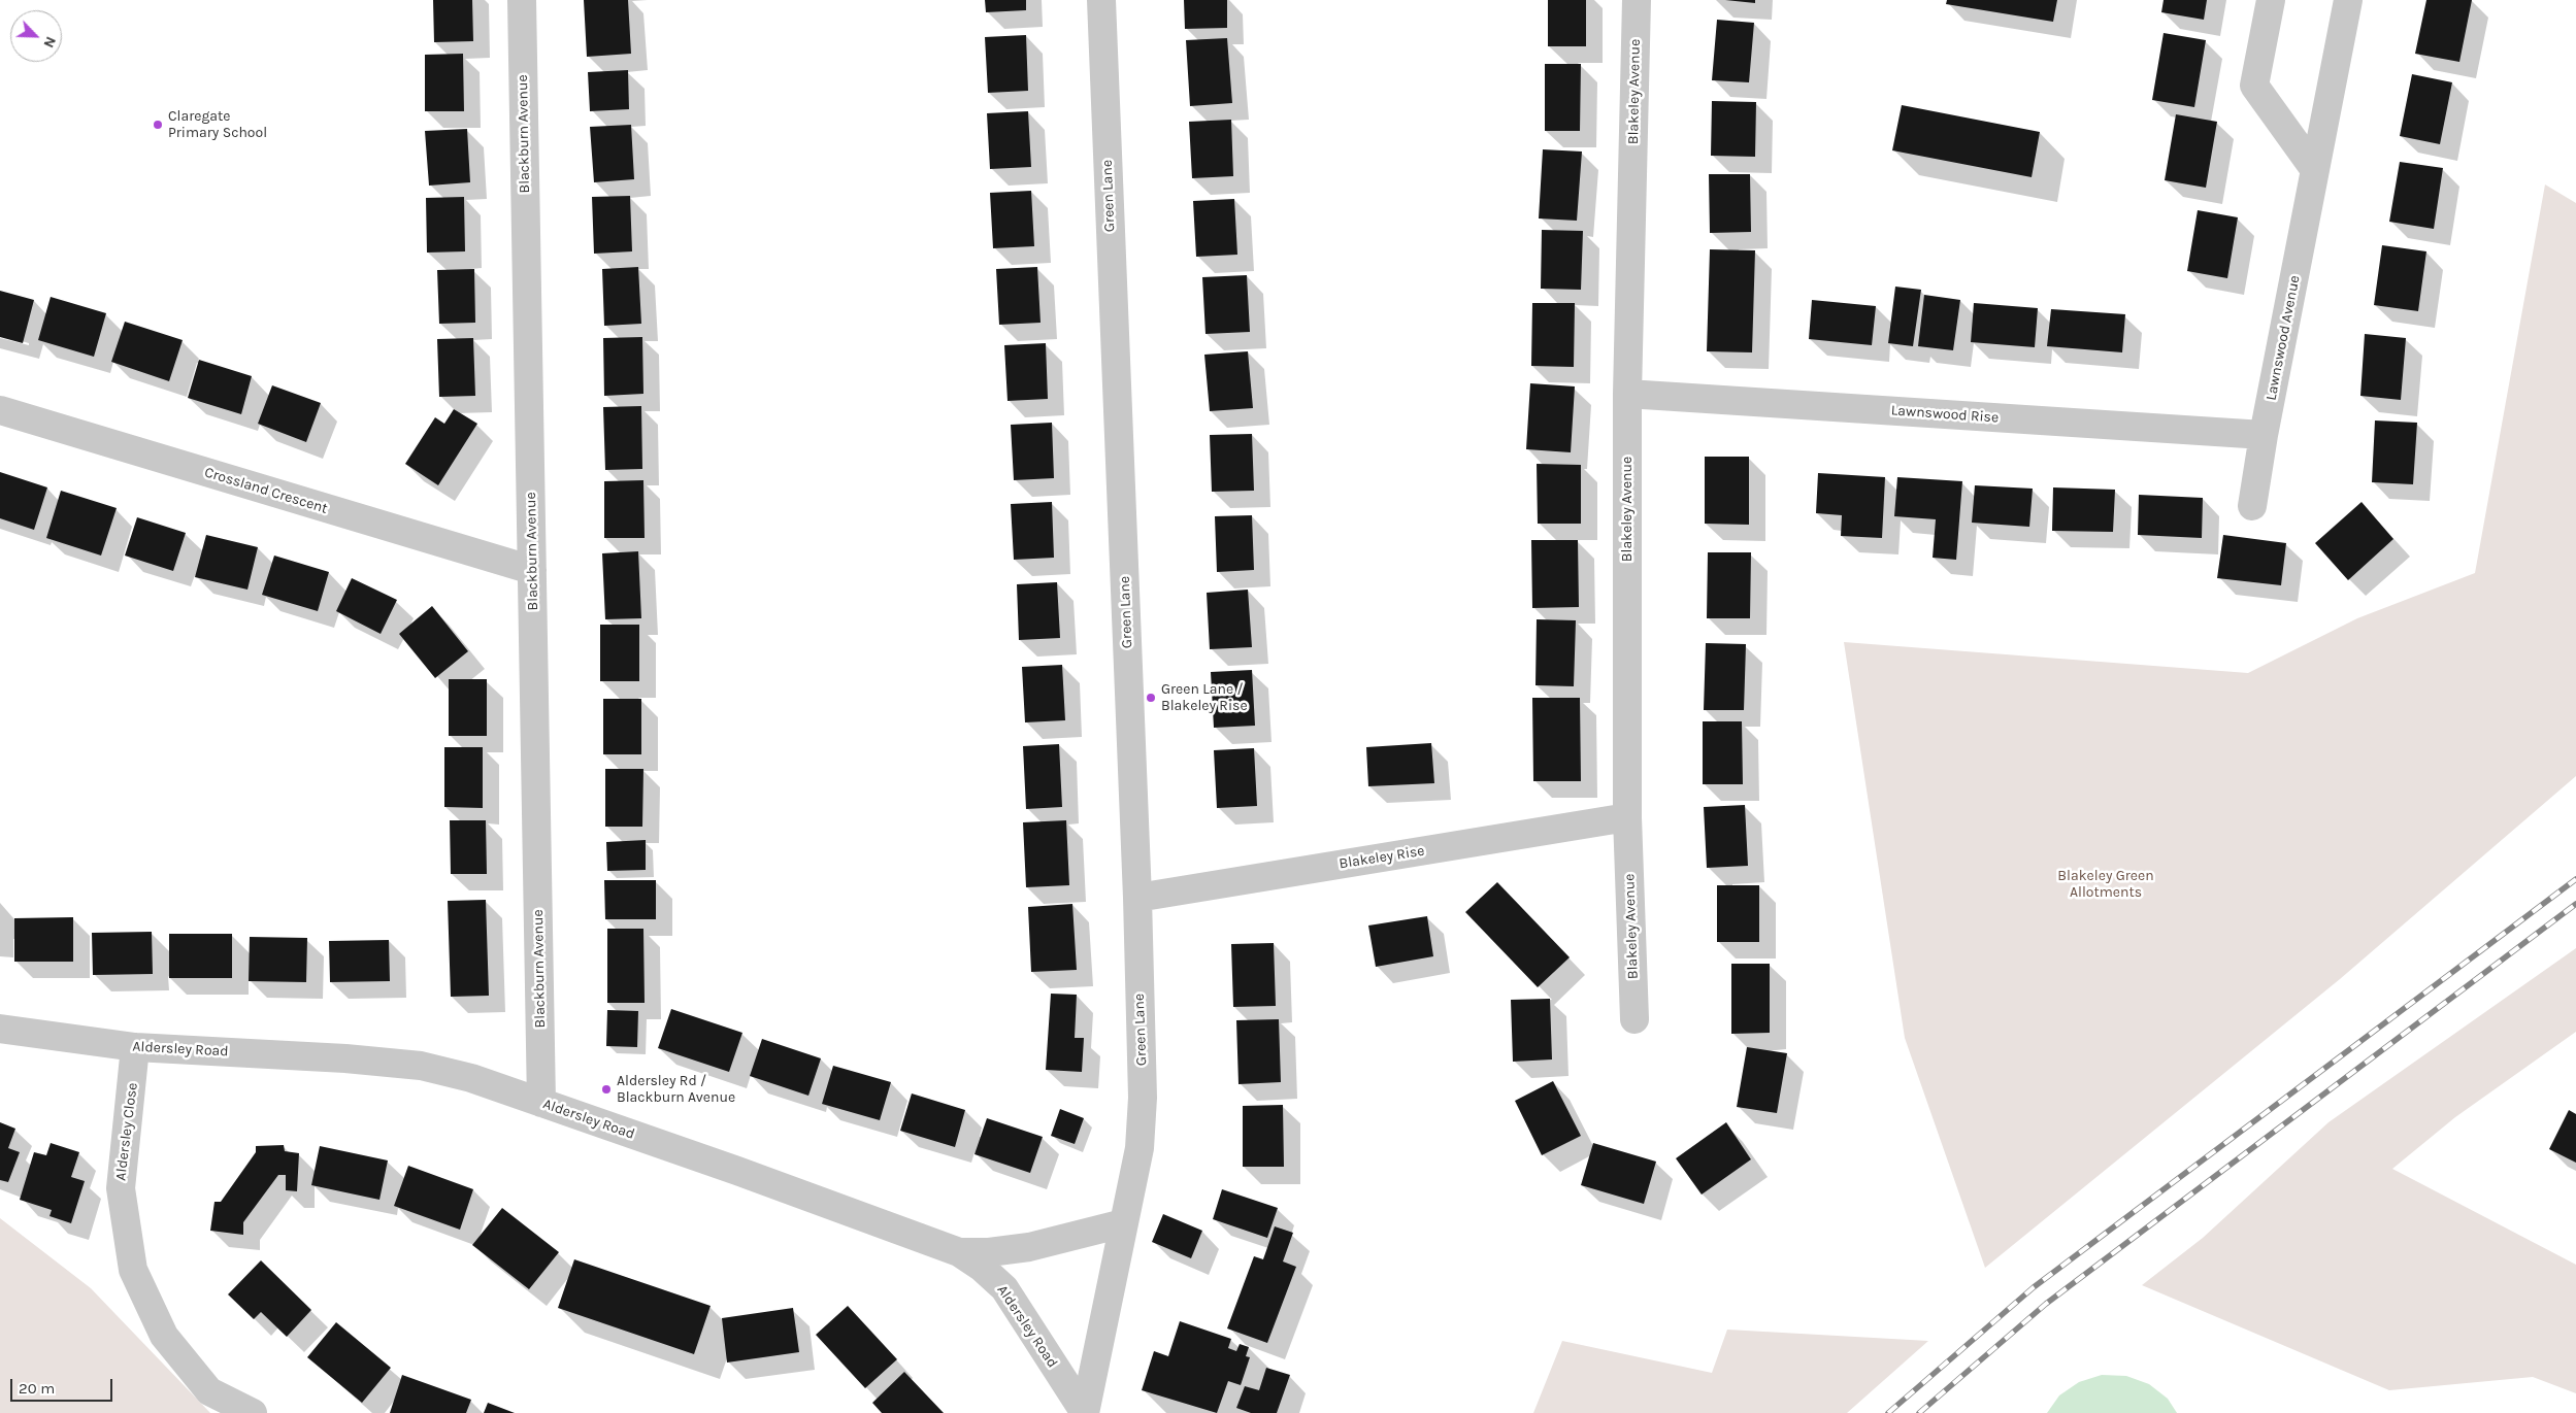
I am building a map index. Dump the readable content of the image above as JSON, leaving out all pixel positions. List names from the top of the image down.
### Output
{
  "streets": {
    "street": [
      "Blakeley Avenue",
      "Blackburn Avenue",
      "Green Lane",
      "Lawnswood Avenue",
      "Lawnswood Rise",
      "Crossland Crescent",
      "Blakeley Rise",
      "Aldersley Road",
      "Aldersley Close"
    ]
  },
  "crossings": [
    ["Blakeley Avenue", "Lawnswood Rise"],
    ["Blakeley Avenue", "Blakeley Rise"],
    ["Blackburn Avenue", "Crossland Crescent"],
    ["Blackburn Avenue", "Aldersley Road"],
    ["Green Lane", "Blakeley Rise"],
    ["Green Lane", "Aldersley Road"],
    ["Lawnswood Avenue", "Lawnswood Rise"],
    ["Aldersley Road", "Aldersley Close"]
  ],
  "parks": ["Blakeley Green Allotments"],
  "places": ["Claregate Primary School", "Green Lane / Blakeley Rise", "Aldersley Rd / Blackburn Avenue"],
  "scale_bar": "20 m",
  "north": "bottom right"
}
